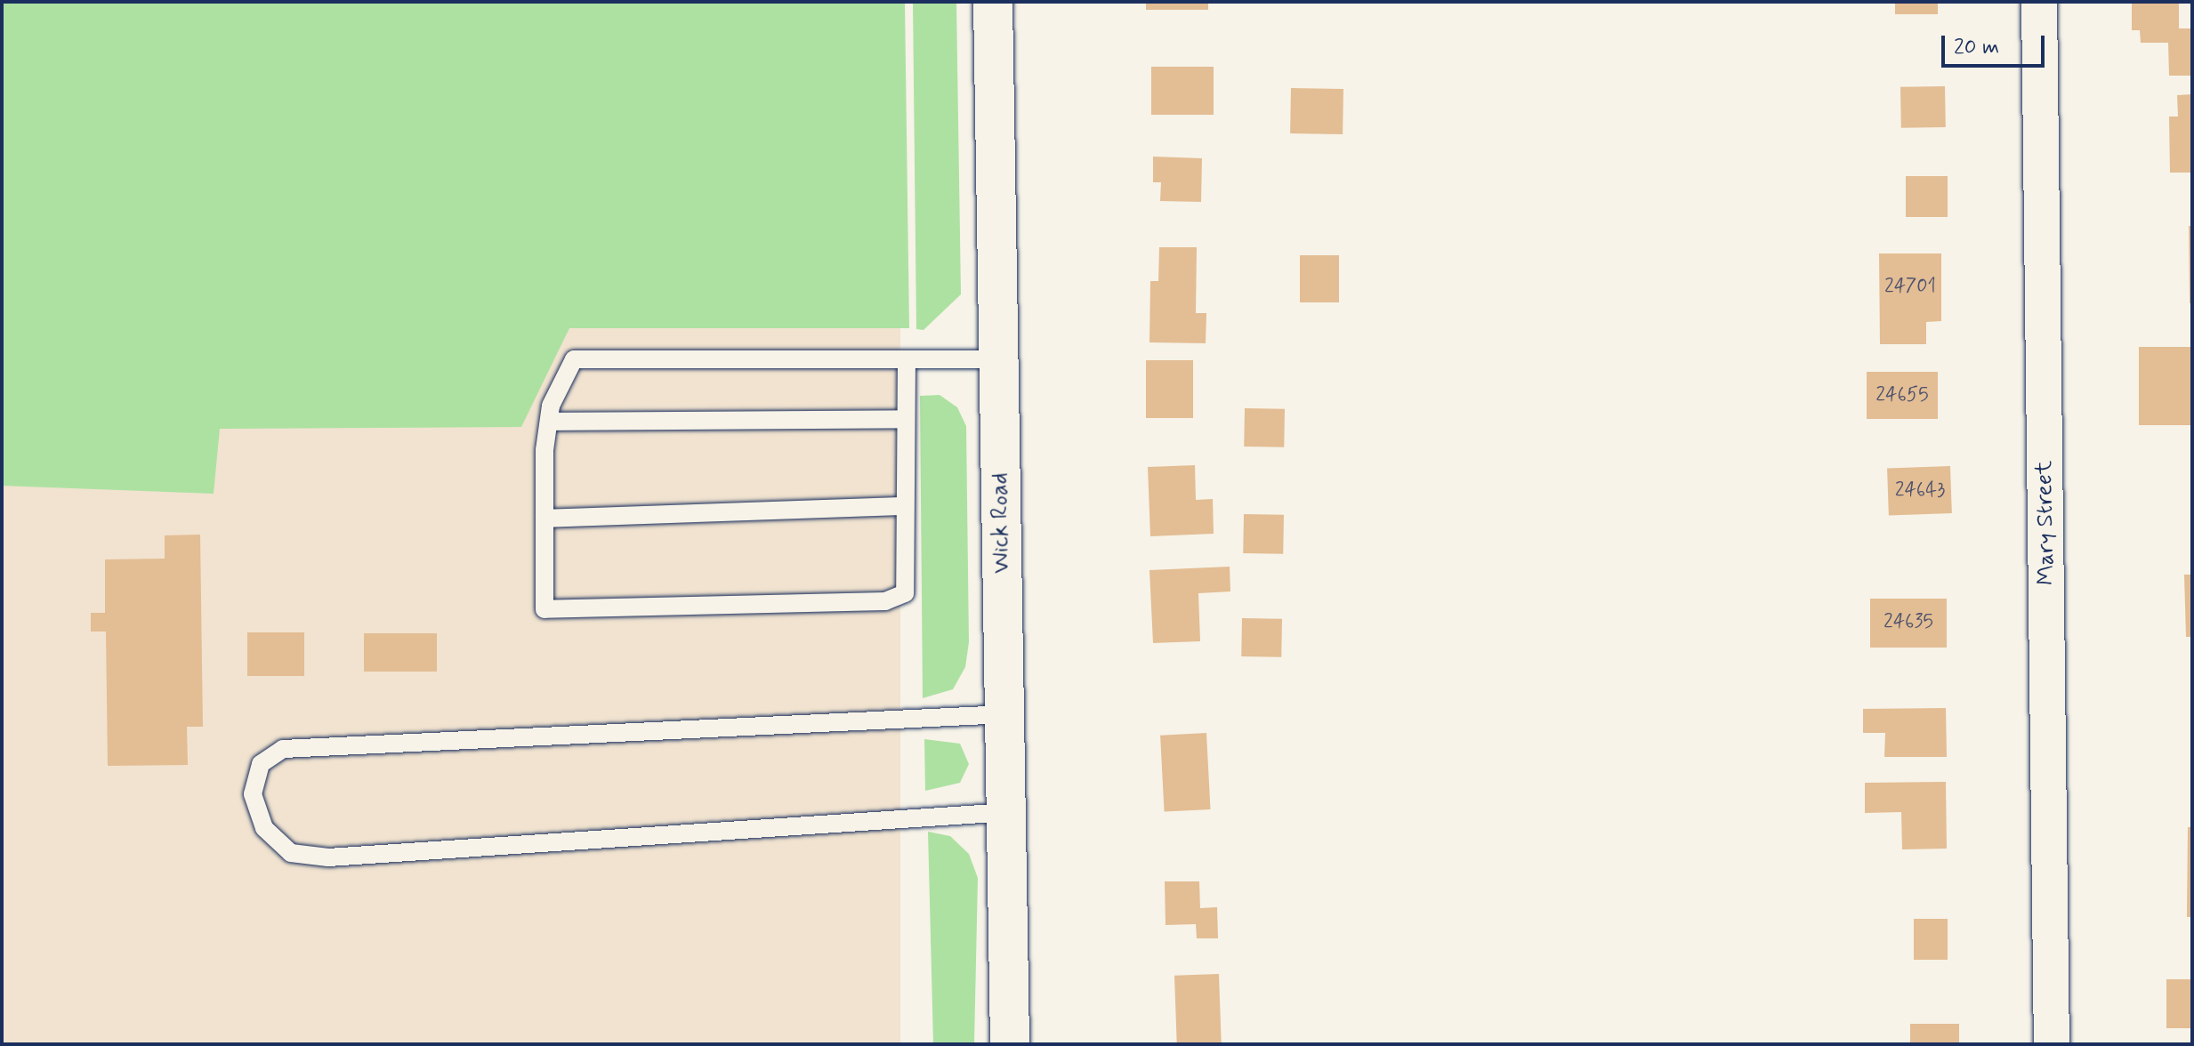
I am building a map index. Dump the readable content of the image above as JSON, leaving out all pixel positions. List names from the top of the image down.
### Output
{
  "streets": {
    "street": ["Wick Road", "Mary Street"]
  },
  "house_numbers": [
    "24701",
    "24655",
    "24643",
    "24635"
  ],
  "scale_bar": "20 m"
}
